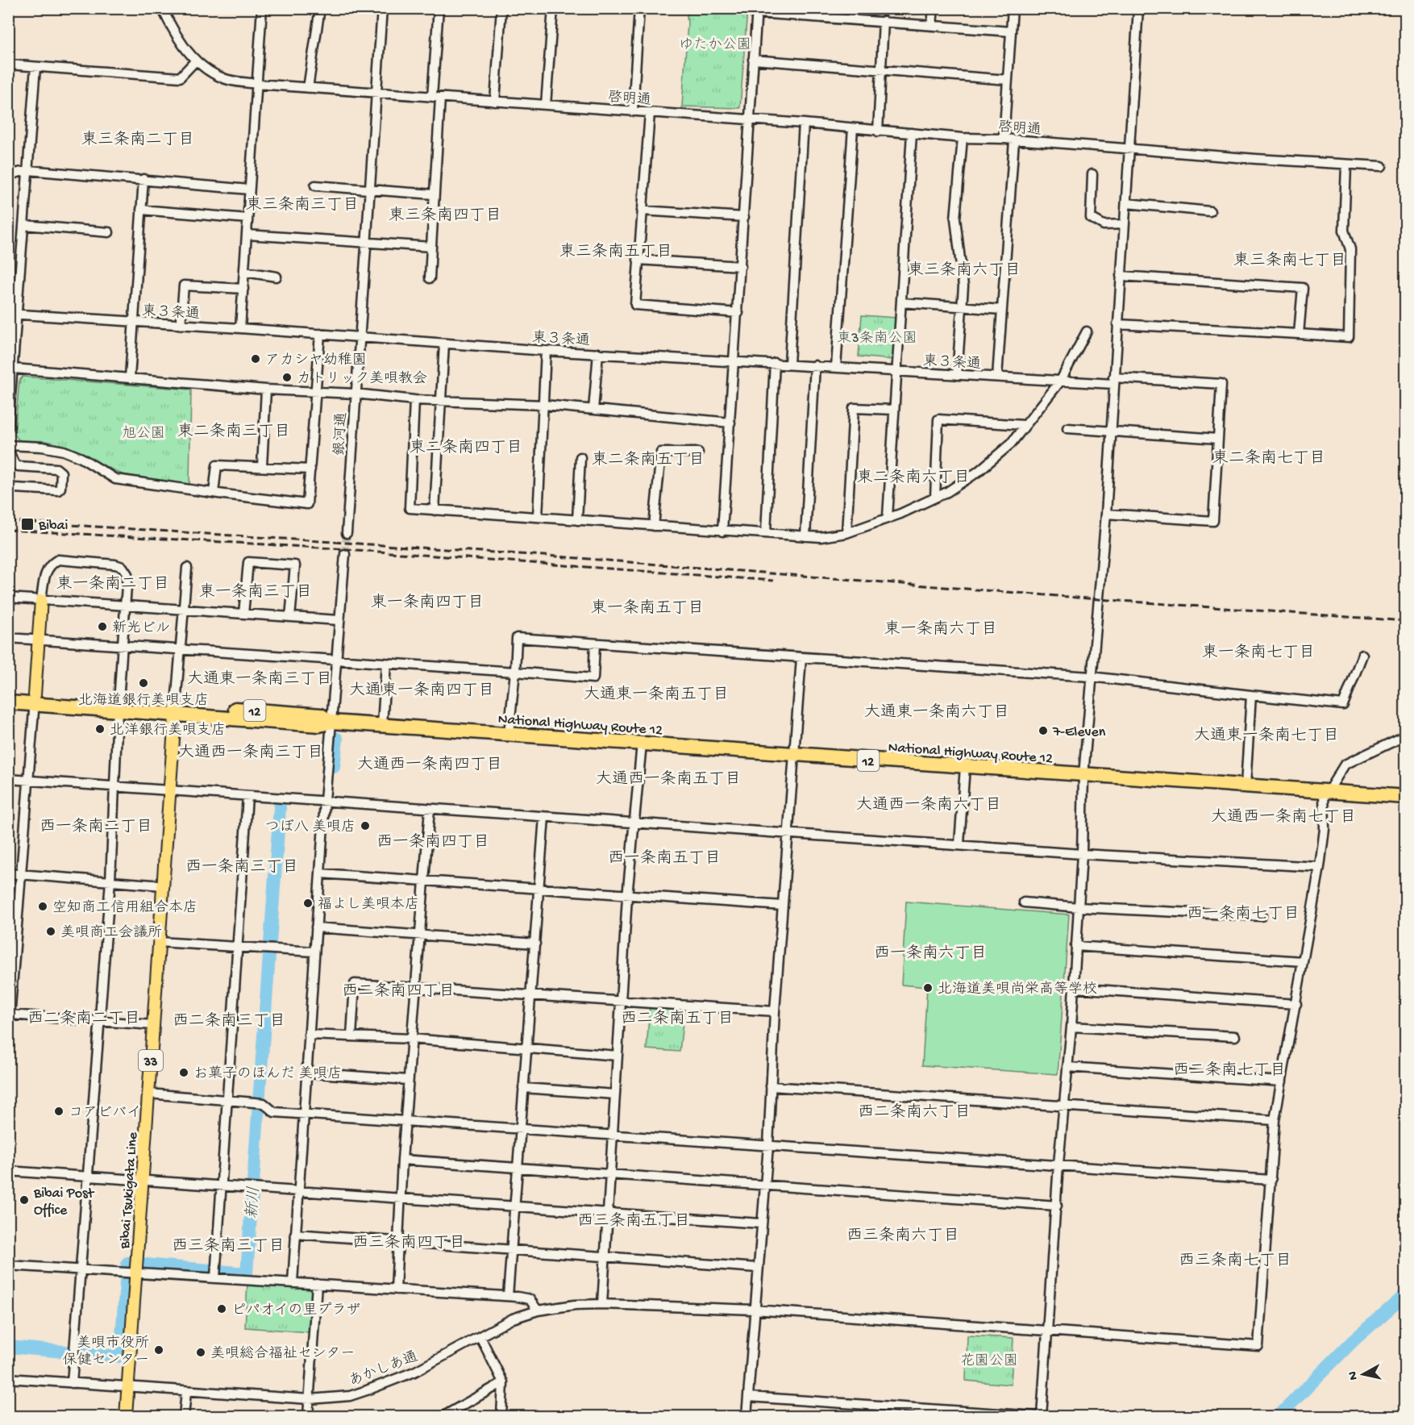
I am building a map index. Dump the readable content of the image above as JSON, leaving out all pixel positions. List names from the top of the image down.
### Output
{
  "streets": {
    "highway": ["12", "National Highway Route 12"],
    "main road": ["33", "Bibai Tsukigata Line"],
    "street": [
      "啓明通",
      "東３条通",
      "銀河通",
      "あかしあ通"
    ]
  },
  "crossings": [
    ["啓明通", "銀河通"],
    ["東３条通", "銀河通"],
    ["National Highway Route 12", "Bibai Tsukigata Line"],
    ["Bibai Tsukigata Line", "あかしあ通"]
  ],
  "districts": [
    "東三条南二丁目",
    "東三条南三丁目",
    "東三条南四丁目",
    "東三条南五丁目",
    "東三条南七丁目",
    "東三条南六丁目",
    "東二条南三丁目",
    "東二条南四丁目",
    "東二条南七丁目",
    "東二条南五丁目",
    "東二条南六丁目",
    "東一条南二丁目",
    "東一条南三丁目",
    "東一条南四丁目",
    "東一条南五丁目",
    "東一条南六丁目",
    "東一条南七丁目",
    "大通東一条南三丁目",
    "大通東一条南四丁目",
    "大通東一条南五丁目",
    "大通東一条南六丁目",
    "大通東一条南七丁目",
    "大通西一条南三丁目",
    "大通西一条南四丁目",
    "大通西一条南五丁目",
    "大通西一条南六丁目",
    "大通西一条南七丁目",
    "西一条南二丁目",
    "西一条南四丁目",
    "西一条南五丁目",
    "西一条南三丁目",
    "西一条南七丁目",
    "西一条南六丁目",
    "西二条南四丁目",
    "西二条南二丁目",
    "西二条南五丁目",
    "西二条南三丁目",
    "西二条南七丁目",
    "西二条南六丁目",
    "西三条南五丁目",
    "西三条南六丁目",
    "西三条南四丁目",
    "西三条南三丁目",
    "西三条南七丁目"
  ],
  "water": ["新川"],
  "parks": [
    "ゆたか公園",
    "東3条南公園",
    "旭公園",
    "花園公園"
  ],
  "places": {
    "other": [
      "アカシヤ幼稚園",
      "カトリック美唄教会",
      "新光ビル",
      "北海道銀行美唄支店",
      "北洋銀行美唄支店",
      "7-Eleven",
      "つぼ八 美唄店",
      "福よし美唄本店",
      "空知商工信用組合本店",
      "美唄商工会議所",
      "北海道美唄尚栄高等学校",
      "お菓子のほんだ 美唄店",
      "コアビバイ",
      "Bibai Post Office",
      "ピパオイの里プラザ",
      "美唄市役所 保健センター",
      "美唄総合福祉センター"
    ],
    "transit": ["Bibai"]
  },
  "north": "left"
}
